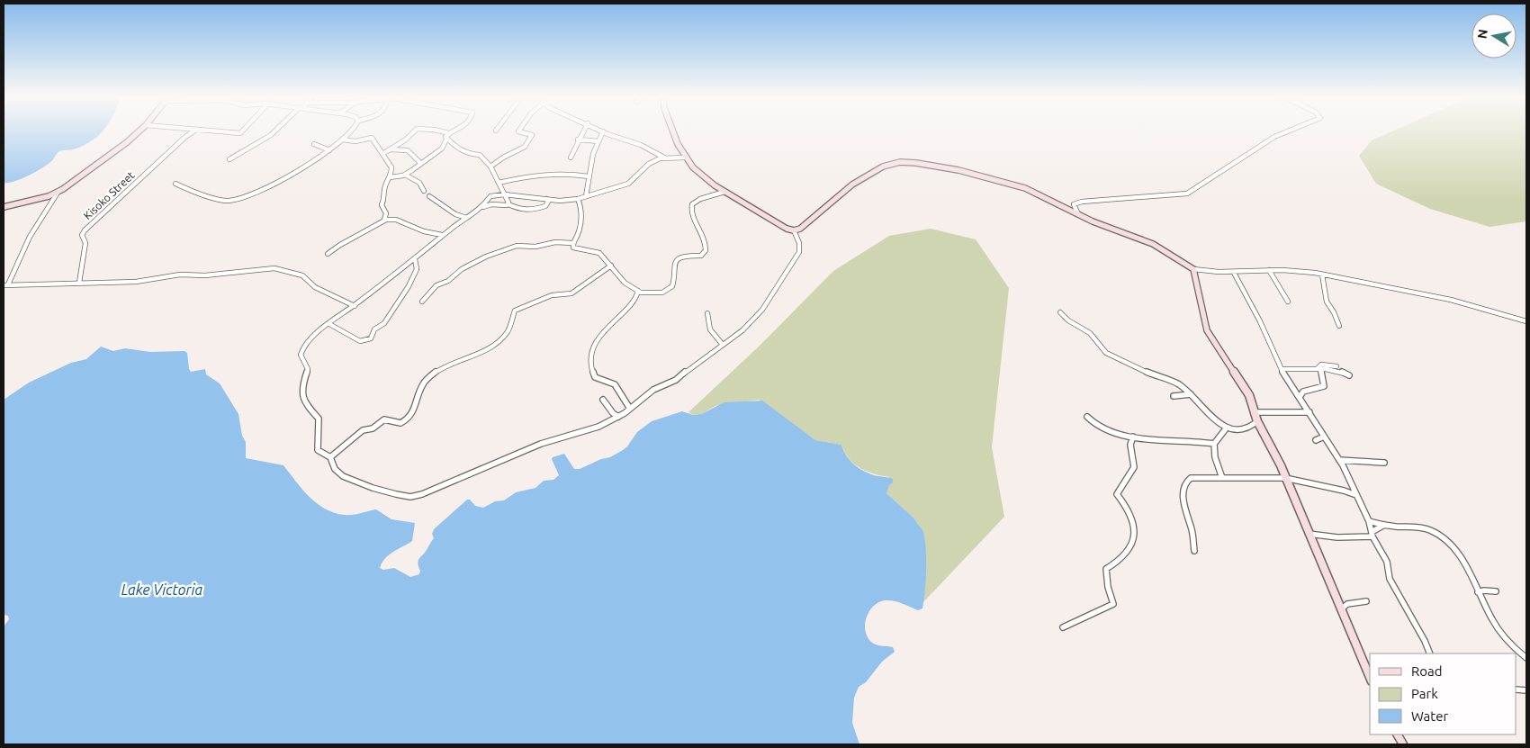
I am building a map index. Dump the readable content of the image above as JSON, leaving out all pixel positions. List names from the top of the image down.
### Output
{
  "streets": {
    "street": ["Kisoko Street"]
  },
  "water": ["Lake Victoria"],
  "legend": ["Road", "Park", "Water"],
  "north": "left"
}
